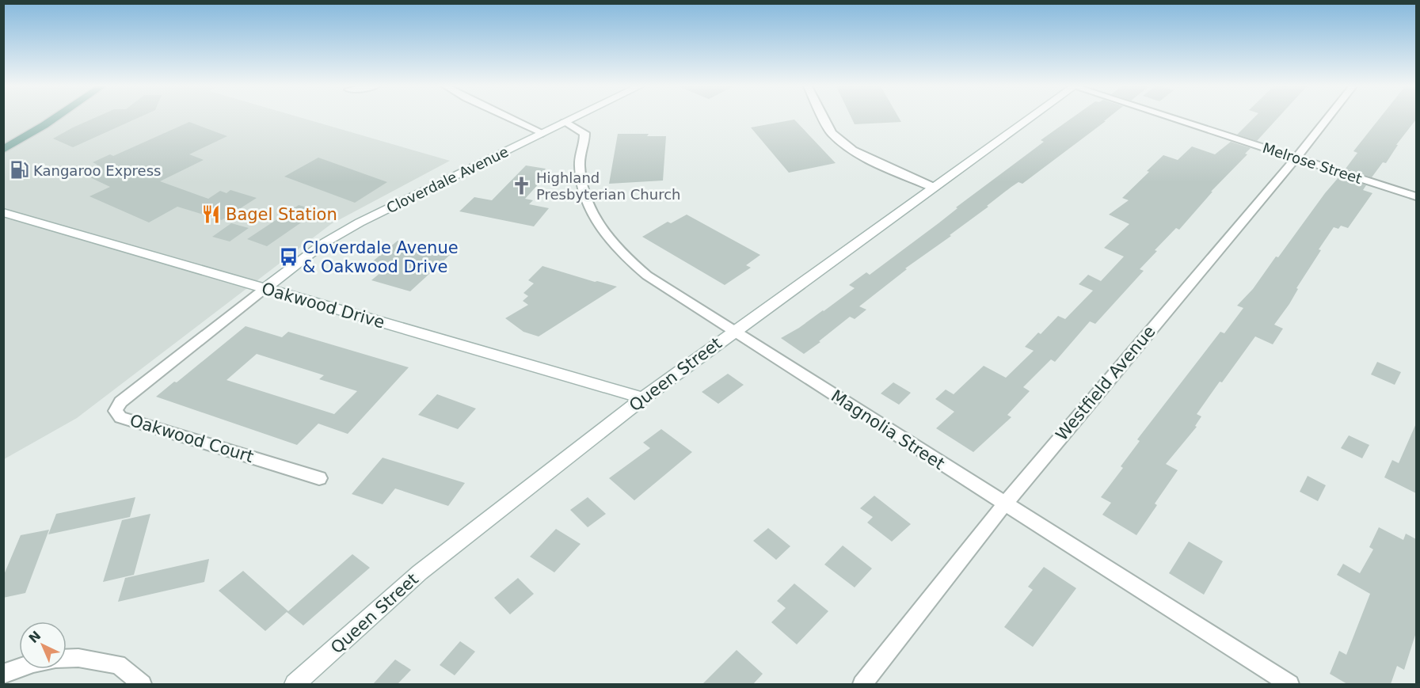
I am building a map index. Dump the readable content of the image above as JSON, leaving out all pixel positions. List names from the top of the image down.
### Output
{
  "streets": {
    "street": [
      "Melrose Street",
      "Cloverdale Avenue",
      "Oakwood Drive",
      "Queen Street",
      "Westfield Avenue",
      "Magnolia Street",
      "Oakwood Court"
    ]
  },
  "crossings": [
    ["Melrose Street", "Westfield Avenue"],
    ["Cloverdale Avenue", "Oakwood Drive"],
    ["Cloverdale Avenue", "Magnolia Street"],
    ["Cloverdale Avenue", "Oakwood Court"],
    ["Oakwood Drive", "Queen Street"],
    ["Oakwood Drive", "Oakwood Court"],
    ["Queen Street", "Magnolia Street"],
    ["Westfield Avenue", "Magnolia Street"]
  ],
  "places": {
    "fuel station": ["Kangaroo Express"],
    "church": ["Highland Presbyterian Church"],
    "restaurant": ["Bagel Station"],
    "bus stop": ["Cloverdale Avenue & Oakwood Drive"]
  },
  "north": "top left"
}
